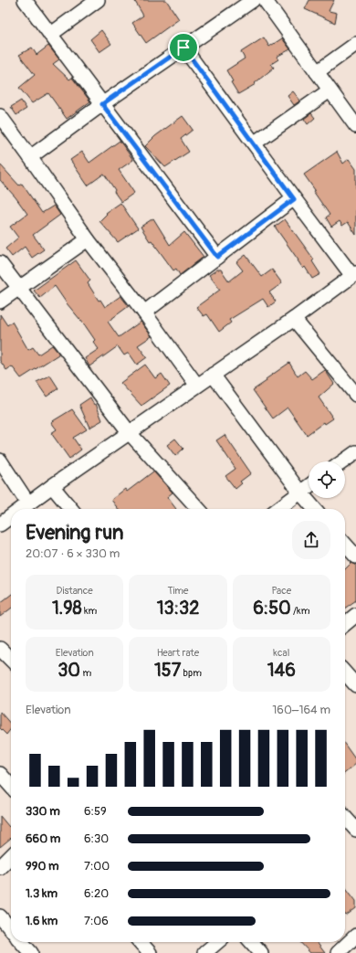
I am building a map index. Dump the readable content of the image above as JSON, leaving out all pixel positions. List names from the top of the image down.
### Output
{
  "page": {
    "heading": ["Evening run", "20:07 · 6 × 330 m"],
    "stats": [
      ["Distance", "1.98 km"],
      ["Time", "13:32"],
      ["Pace", "6:50 /km"],
      ["Elevation", "30 m"],
      ["Heart rate", "157 bpm"],
      ["kcal", "146"]
    ],
    "chart": ["Elevation", "160–164 m"],
    "list": [
      {
        "name": "330 m",
        "note": "6:59"
      },
      {
        "name": "660 m",
        "note": "6:30"
      },
      {
        "name": "990 m",
        "note": "7:00"
      },
      {
        "name": "1.3 km",
        "note": "6:20"
      },
      {
        "name": "1.6 km",
        "note": "7:06"
      }
    ]
  }
}
